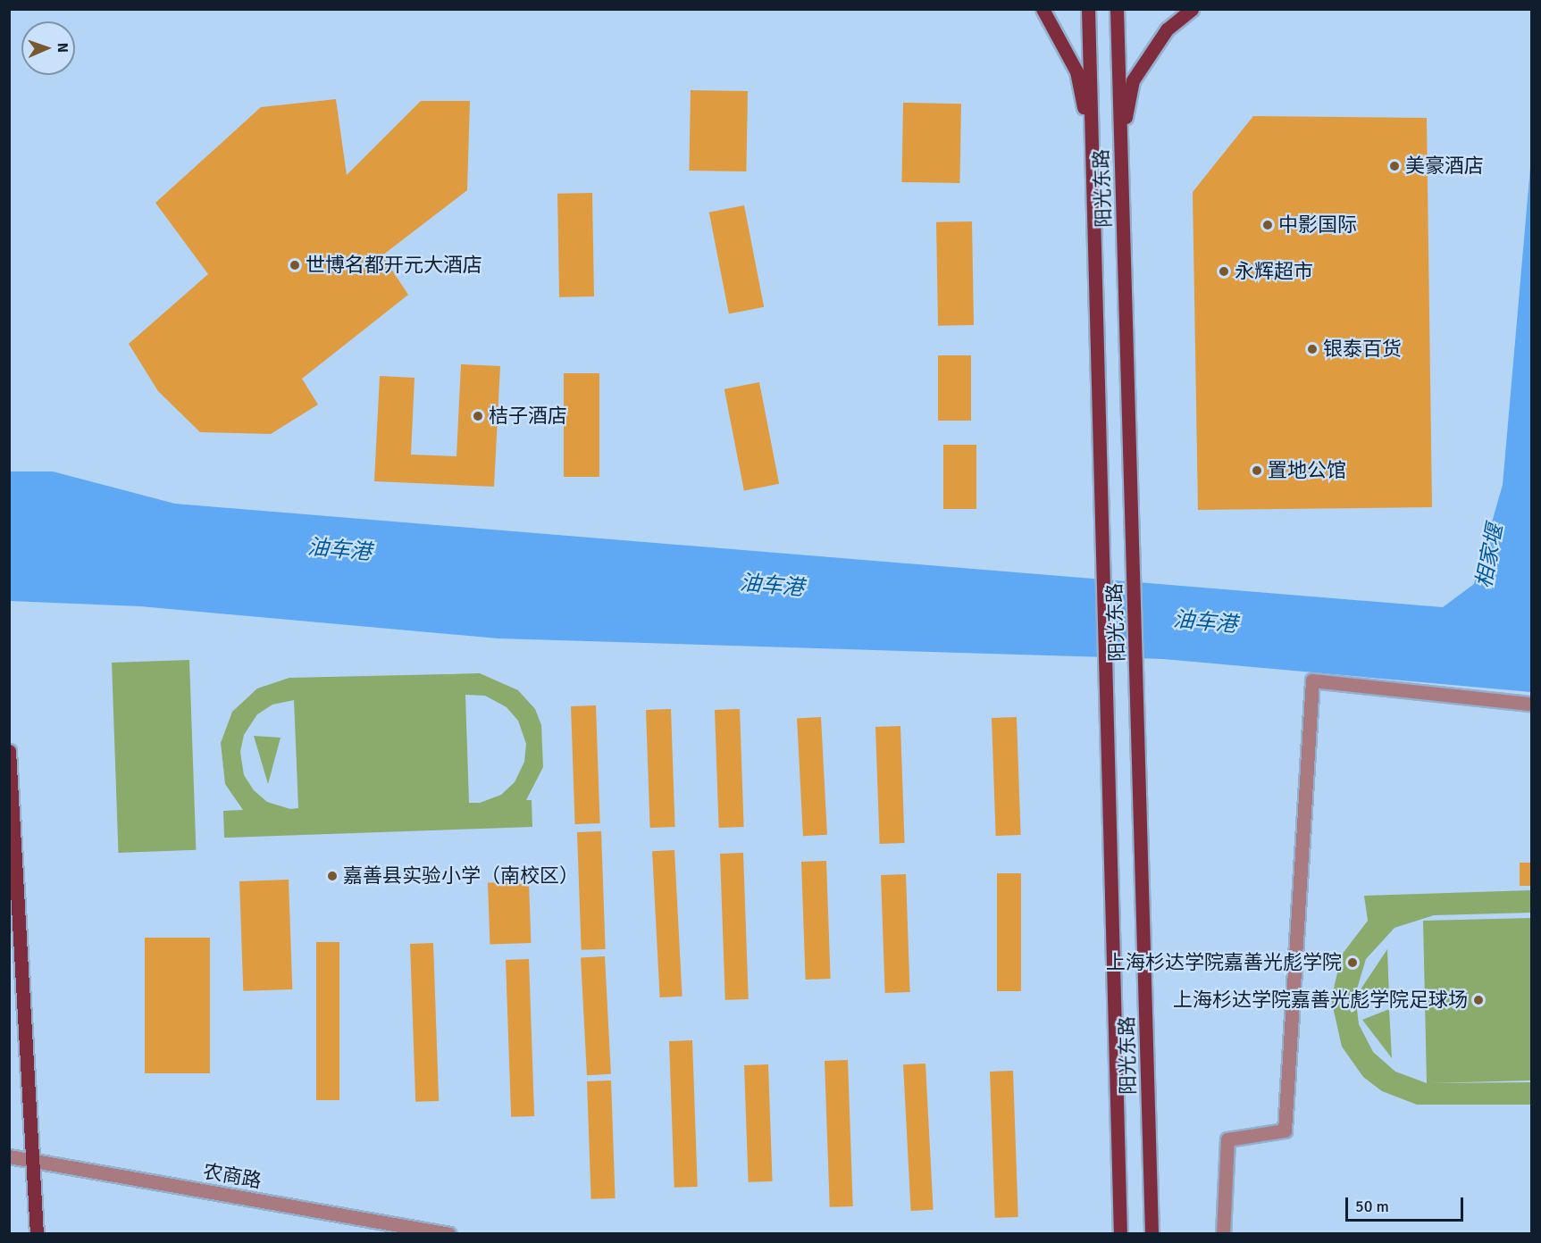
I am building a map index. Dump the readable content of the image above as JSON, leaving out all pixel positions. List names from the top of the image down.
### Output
{
  "streets": {
    "main road": ["阳光东路"],
    "street": ["农商路"]
  },
  "water": ["油车港", "相家堰"],
  "places": [
    "美豪酒店",
    "中影国际",
    "世博名都开元大酒店",
    "永辉超市",
    "银泰百货",
    "桔子酒店",
    "置地公馆",
    "嘉善县实验小学（南校区）",
    "上海杉达学院嘉善光彪学院",
    "上海杉达学院嘉善光彪学院足球场"
  ],
  "scale_bar": "50 m",
  "north": "right"
}
